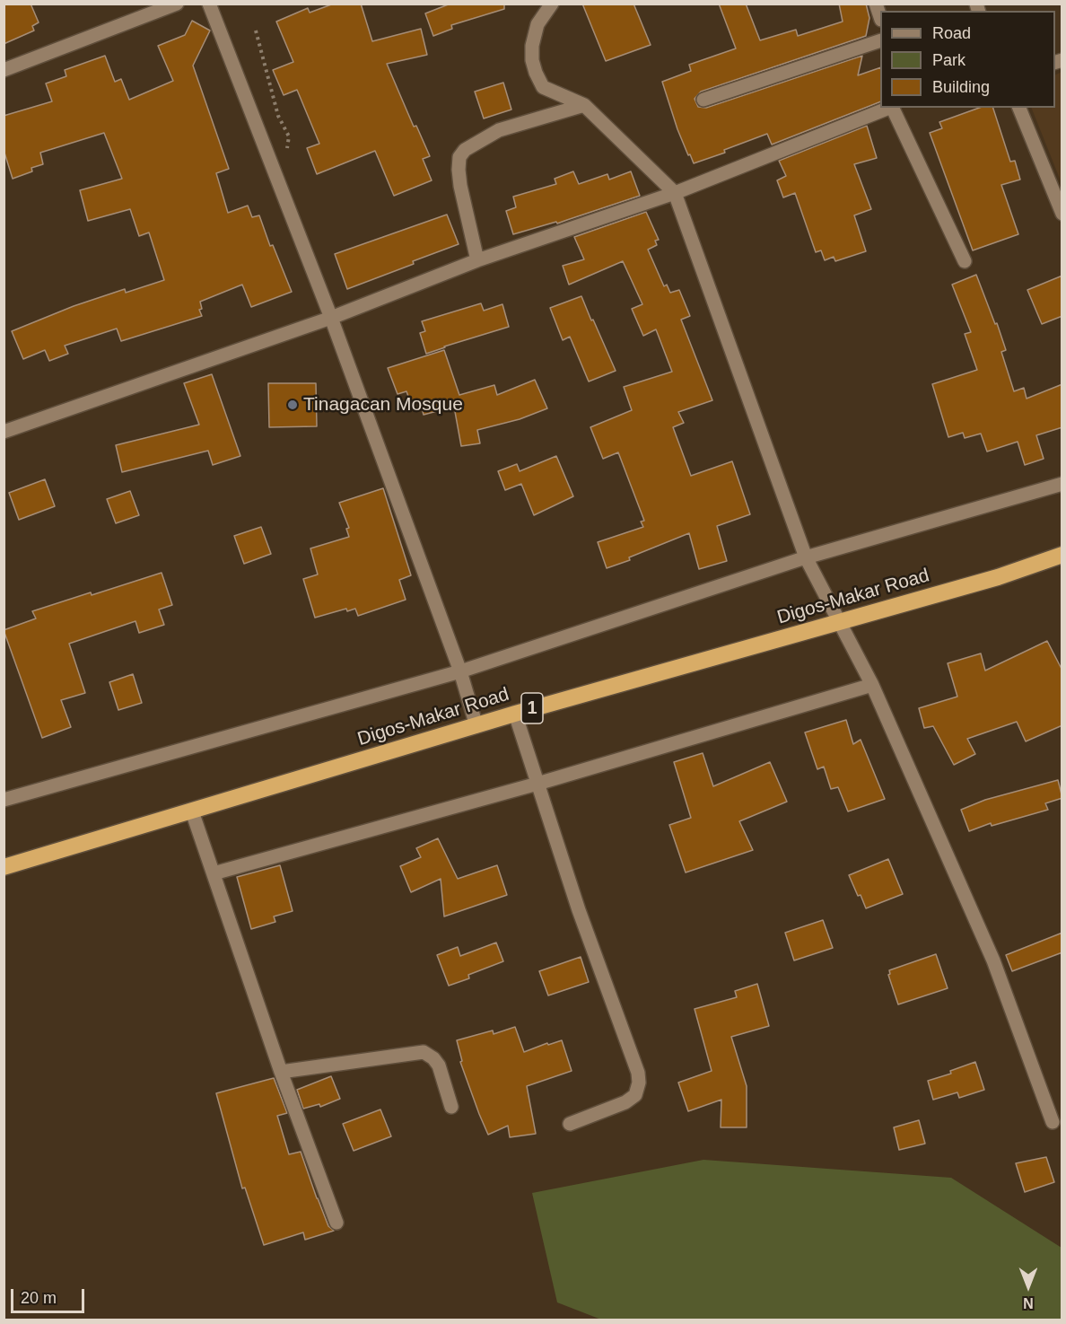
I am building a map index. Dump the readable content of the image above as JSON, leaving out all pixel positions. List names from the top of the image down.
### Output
{
  "streets": {
    "highway": ["Digos-Makar Road", "1"]
  },
  "places": ["Tinagacan Mosque"],
  "legend": ["Road", "Park", "Building"],
  "scale_bar": "20 m",
  "north": "bottom"
}
